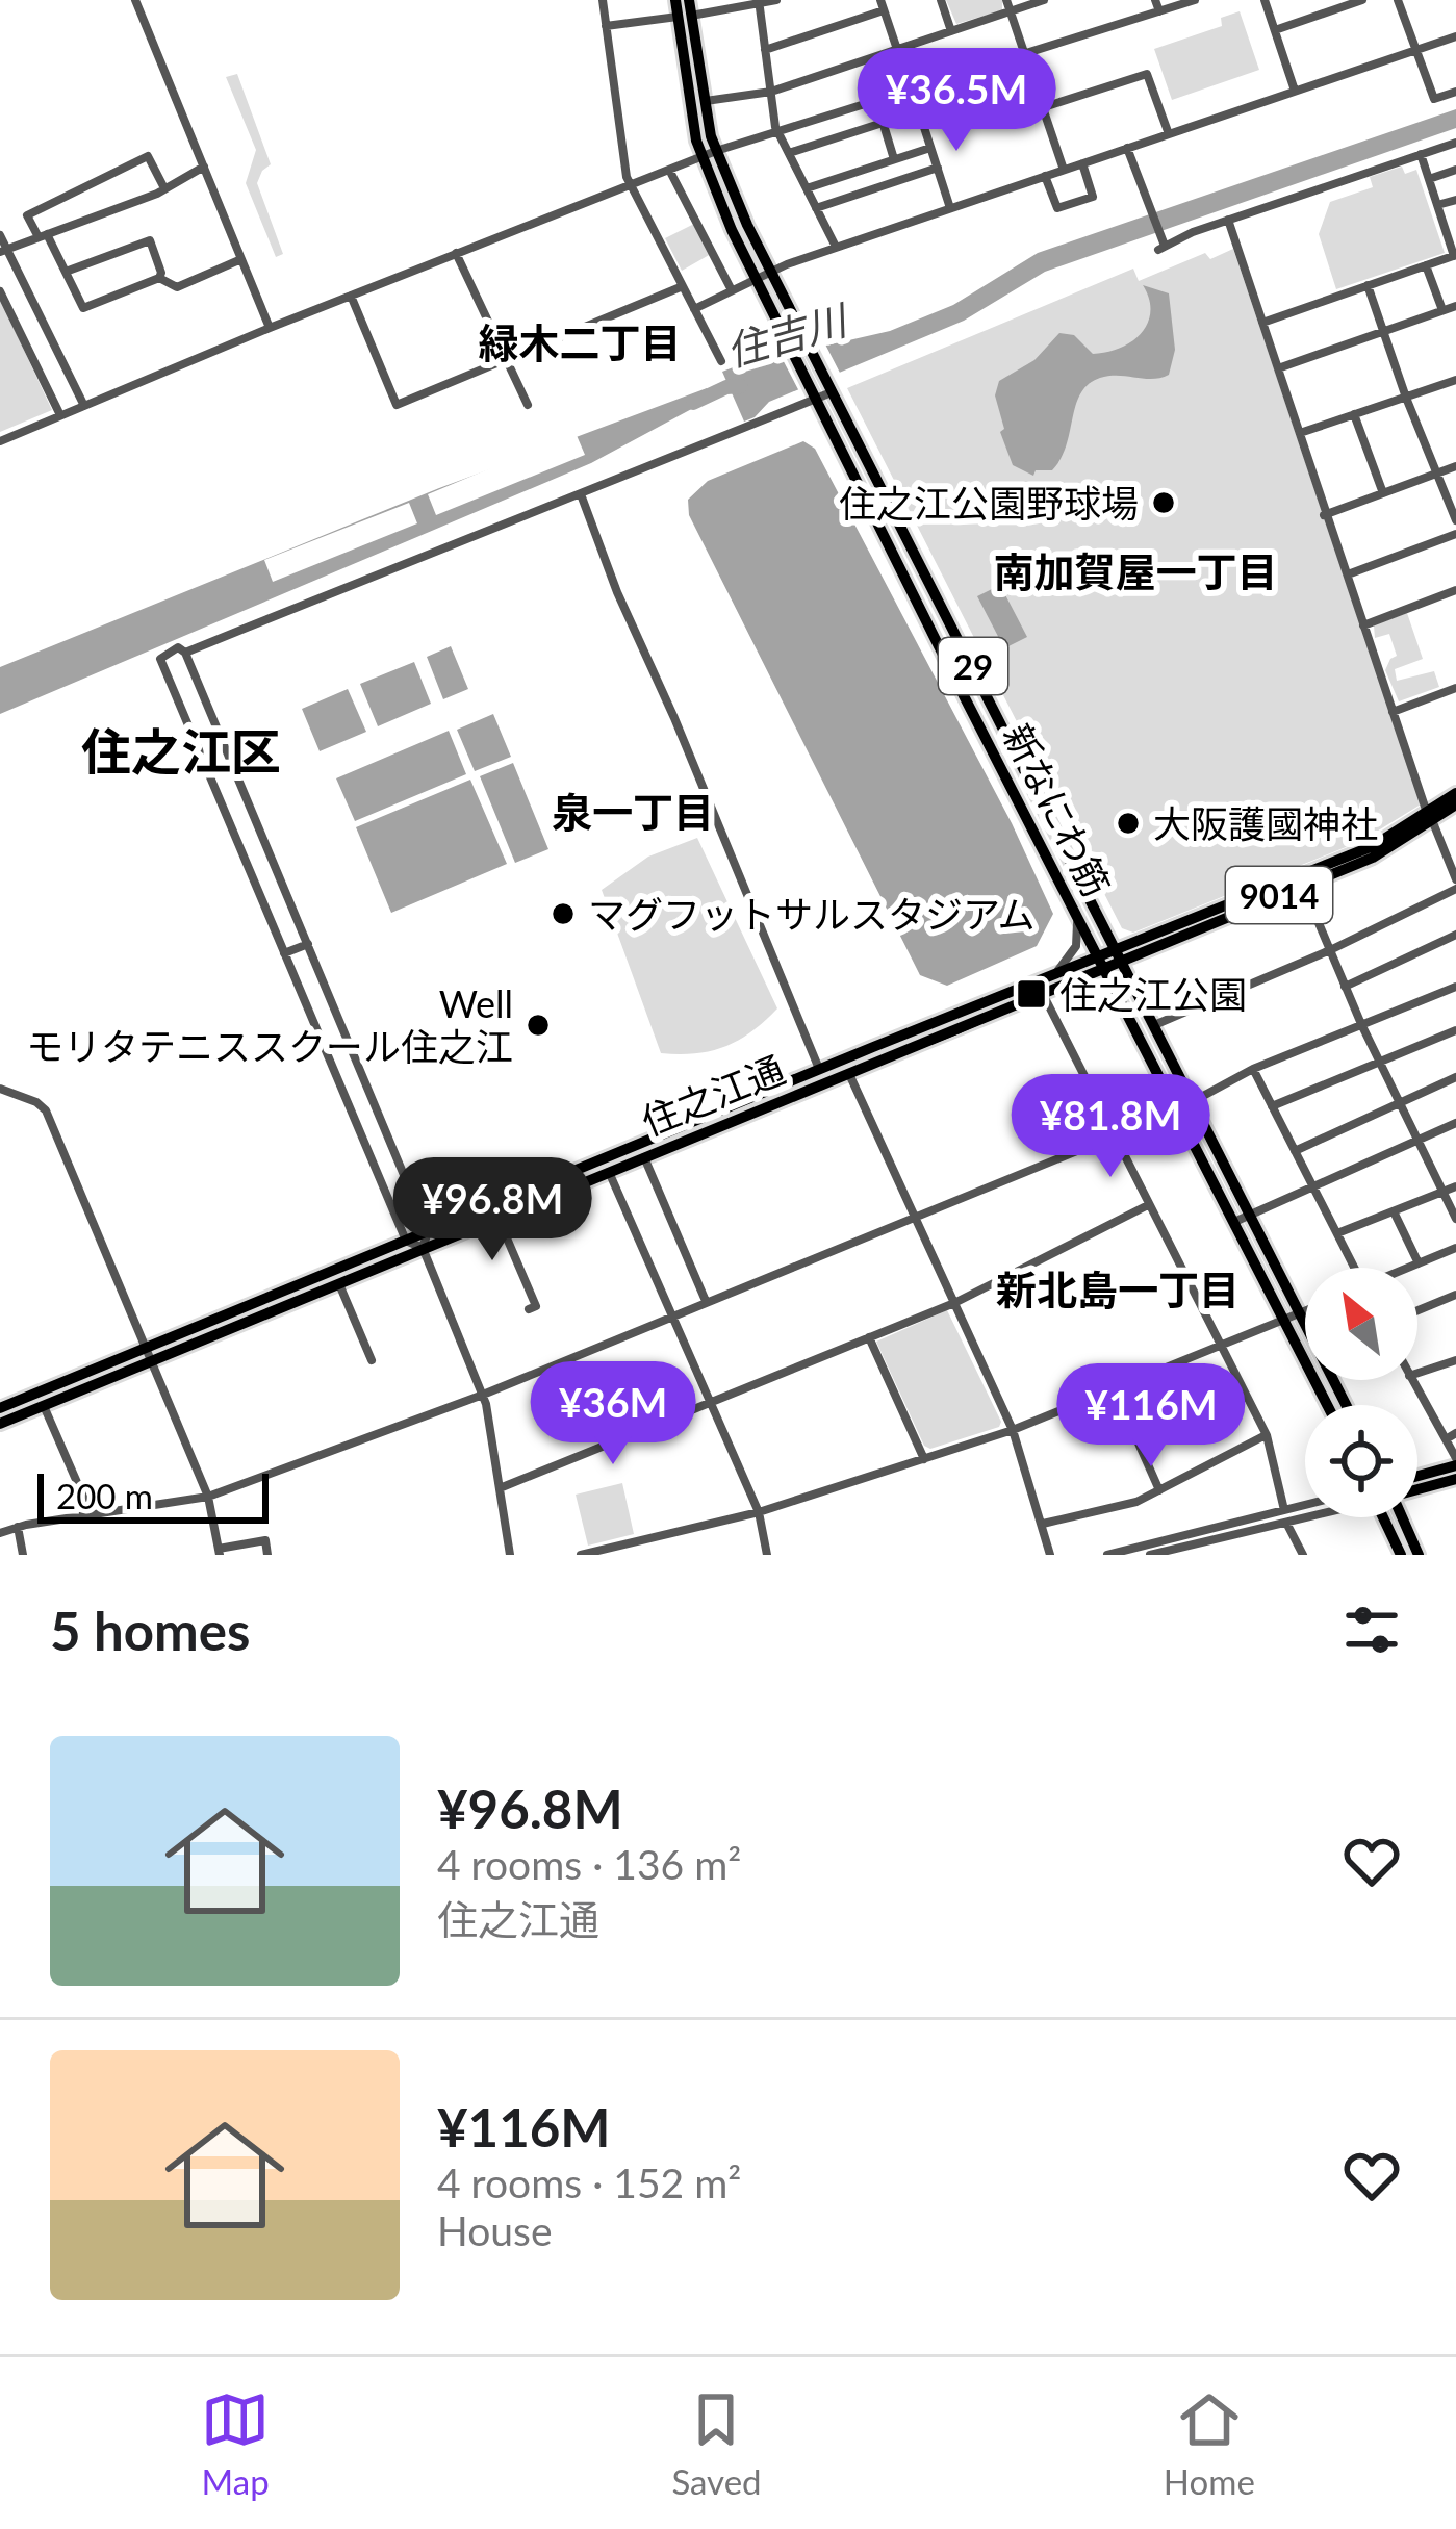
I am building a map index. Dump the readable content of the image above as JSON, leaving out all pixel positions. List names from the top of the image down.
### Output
{
  "streets": {
    "main road": [
      "29",
      "新なにわ筋",
      "9014",
      "住之江通"
    ]
  },
  "crossings": [
    ["新なにわ筋", "9014"],
    ["新なにわ筋", "住之江通"],
    ["9014", "住之江通"]
  ],
  "districts": [
    "緑木二丁目",
    "南加賀屋一丁目",
    "住之江区",
    "泉一丁目",
    "新北島一丁目"
  ],
  "water": ["住吉川"],
  "places": {
    "other": [
      "住之江公園野球場",
      "大阪護國神社",
      "マグフットサルスタジアム",
      "Well モリタテニススクール住之江"
    ],
    "transit": ["住之江公園"]
  },
  "scale_bar": "200 m",
  "north": "top left",
  "page": {
    "price": [
      "¥36.5M",
      "¥81.8M",
      "¥96.8M",
      "¥36M",
      "¥116M"
    ],
    "scale": "200 m",
    "heading": "5 homes",
    "list": [
      {
        "name": "¥96.8M",
        "note": "4 rooms · 136 m² · 住之江通"
      },
      {
        "name": "¥116M",
        "note": "4 rooms · 152 m² · House"
      }
    ],
    "tabs": ["Map", "Saved", "Home"]
  }
}
